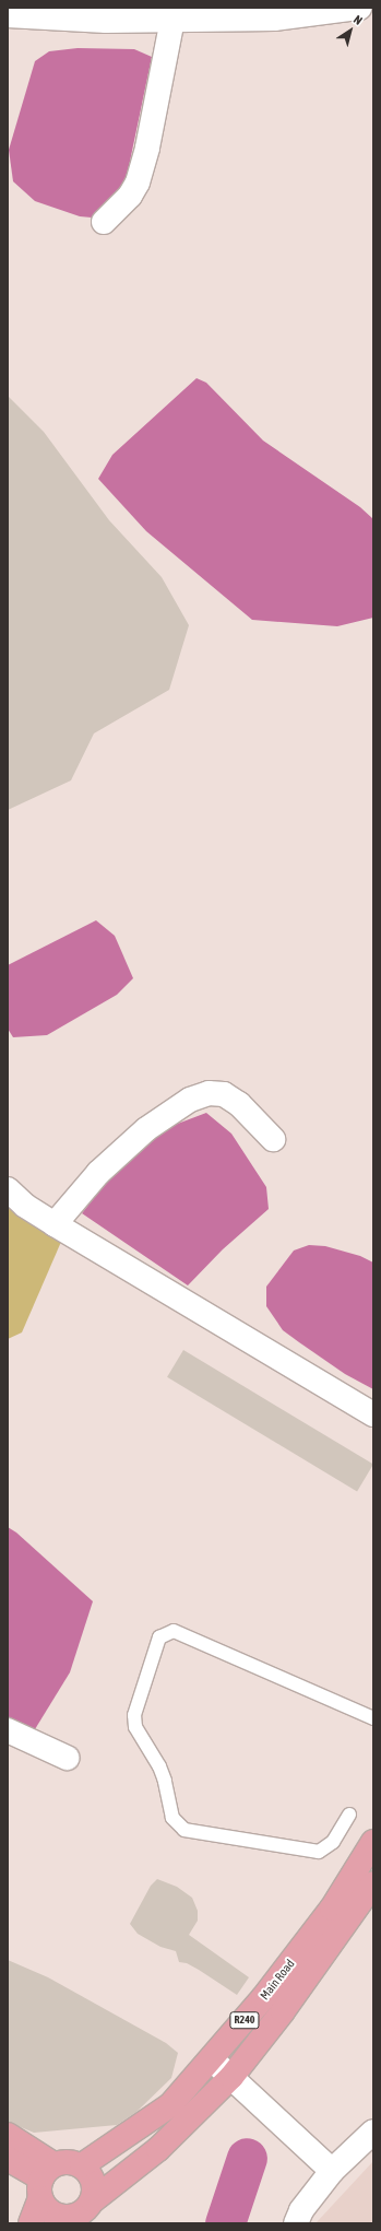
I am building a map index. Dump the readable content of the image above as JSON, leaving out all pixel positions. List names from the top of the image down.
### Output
{
  "streets": {
    "main road": ["Main Road", "R240"]
  },
  "crossings": [
    ["Main Road", "R240"]
  ],
  "north": "top right"
}
